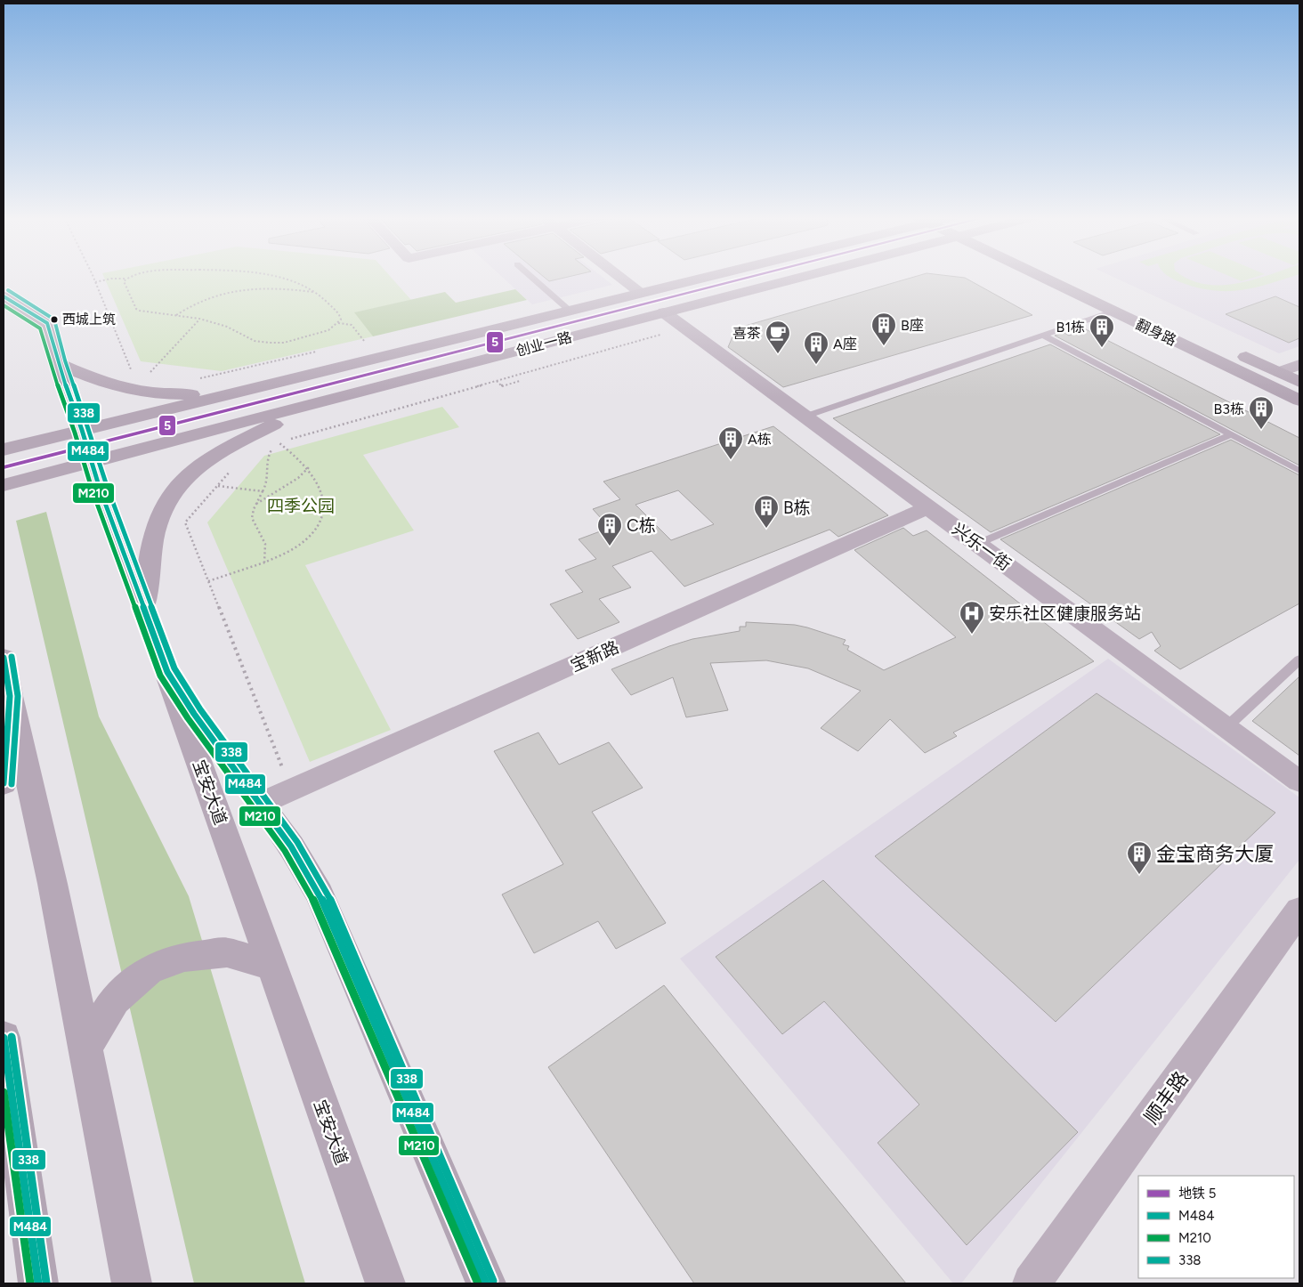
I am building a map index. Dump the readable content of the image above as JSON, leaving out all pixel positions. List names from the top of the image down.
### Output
{
  "streets": {
    "main road": ["翻身路", "创业一路", "宝安大道"],
    "street": ["兴乐一街", "宝新路", "顺丰路"]
  },
  "crossings": [
    ["创业一路", "兴乐一街"],
    ["创业一路", "宝安大道"],
    ["兴乐一街", "宝新路"]
  ],
  "parks": ["四季公园"],
  "places": {
    "other": ["西城上筑"],
    "building": [
      "B座",
      "B1栋",
      "A座",
      "B3栋",
      "A栋",
      "B栋",
      "C栋",
      "金宝商务大厦"
    ],
    "cafe": ["喜茶"],
    "hospital": ["安乐社区健康服务站"]
  },
  "lines": [
    "metro line 5",
    "transit line 338",
    "transit line M484",
    "transit line M210"
  ],
  "legend": [
    "地铁 5",
    "M484",
    "M210",
    "338"
  ]
}
